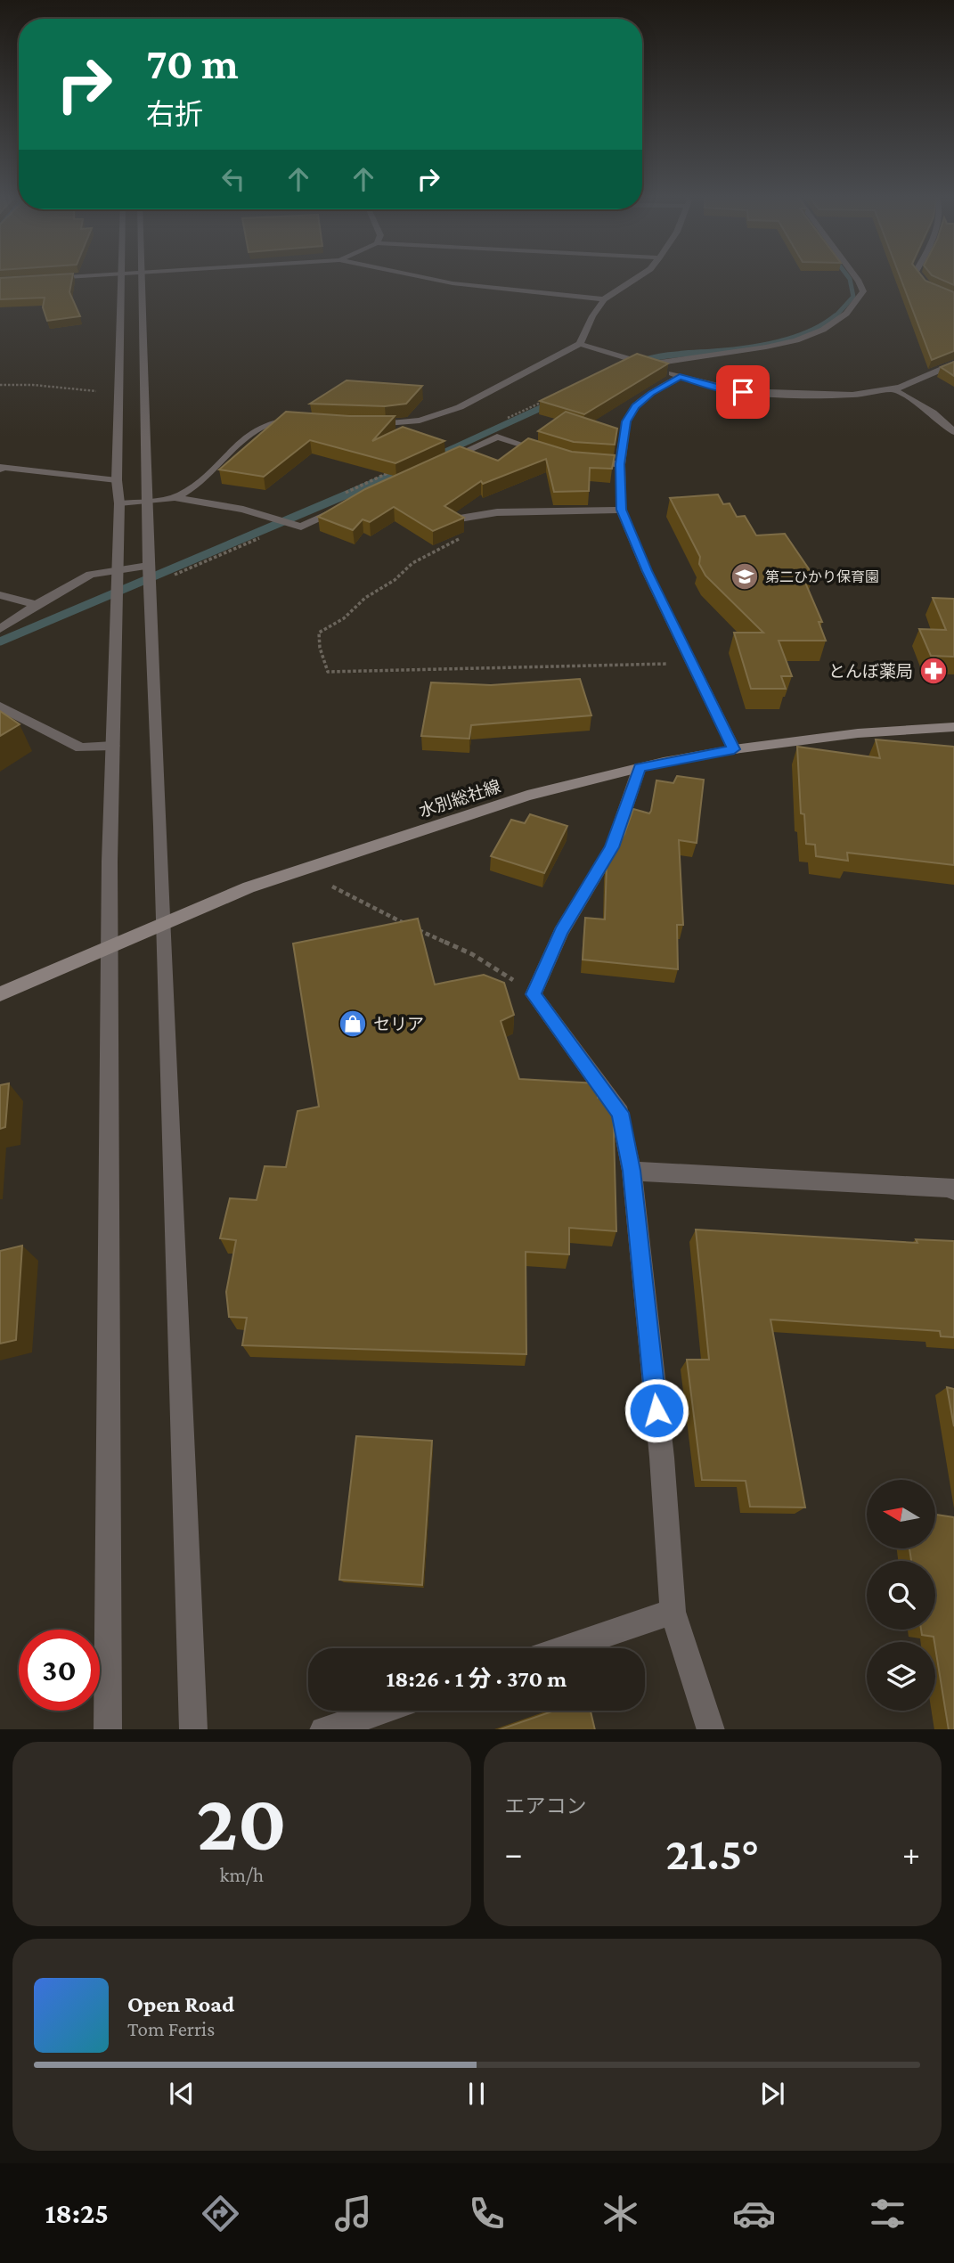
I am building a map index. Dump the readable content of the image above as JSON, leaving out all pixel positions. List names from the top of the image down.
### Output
{
  "streets": {
    "main road": ["水別総社線"]
  },
  "places": {
    "school or university": ["第二ひかり保育園"],
    "pharmacy": ["とんぼ薬局"],
    "shop": ["セリア"]
  },
  "north": "left",
  "page": {
    "turn": ["70 m", "右折"],
    "limit": "30",
    "trip": "18:26 · 1 分 · 370 m",
    "tile": [
      ["20", "km/h"],
      "エアコン"
    ],
    "heat": ["−", "21.5°", "+"],
    "song": ["Open Road", "Tom Ferris"],
    "tabs": "18:25"
  }
}
